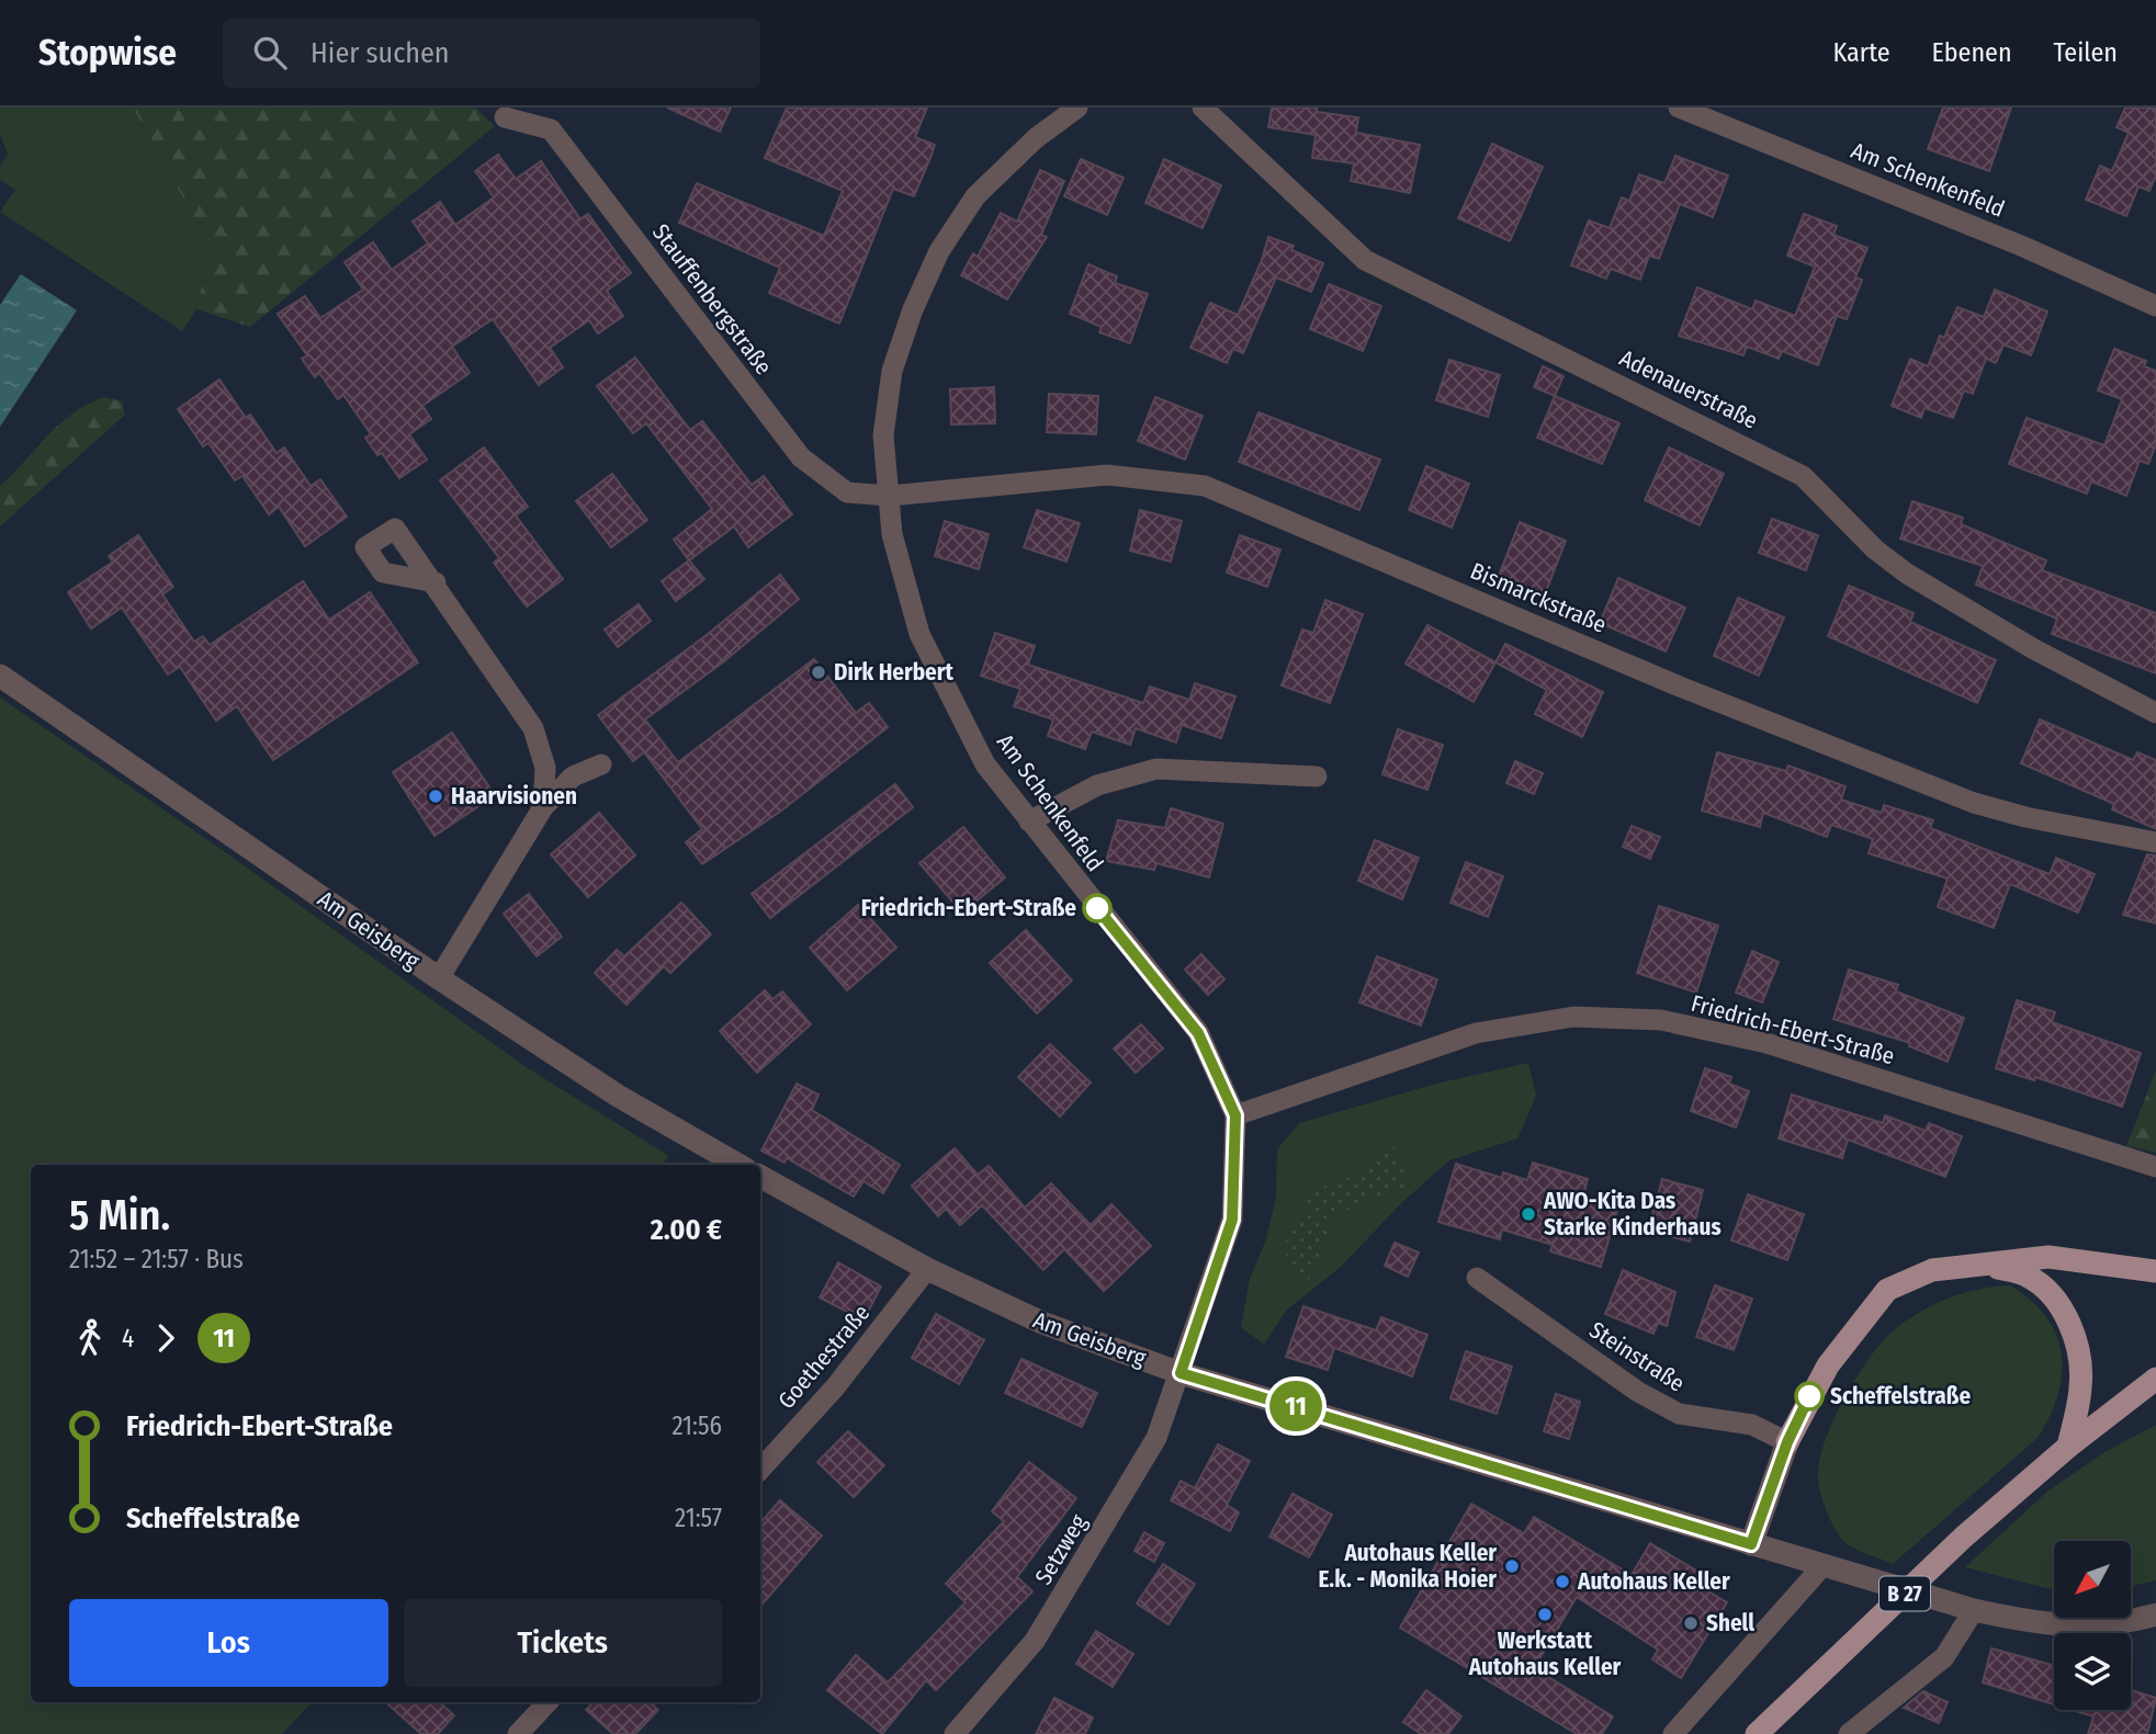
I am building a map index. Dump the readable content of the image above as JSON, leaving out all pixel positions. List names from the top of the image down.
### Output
{
  "streets": {
    "main road": ["B 27"],
    "street": [
      "Am Schenkenfeld",
      "Stauffenbergstraße",
      "Adenauerstraße",
      "Bismarckstraße",
      "Am Geisberg",
      "Friedrich-Ebert-Straße",
      "Goethestraße",
      "Steinstraße",
      "Setzweg"
    ]
  },
  "crossings": [
    ["Am Schenkenfeld", "Stauffenbergstraße"],
    ["Am Schenkenfeld", "Bismarckstraße"],
    ["Am Schenkenfeld", "Am Geisberg"],
    ["Am Schenkenfeld", "Friedrich-Ebert-Straße"],
    ["Am Schenkenfeld", "Setzweg"],
    ["Stauffenbergstraße", "Bismarckstraße"],
    ["Am Geisberg", "Goethestraße"],
    ["Am Geisberg", "Setzweg"]
  ],
  "places": [
    "Dirk Herbert",
    "Haarvisionen",
    "Friedrich-Ebert-Straße",
    "AWO-Kita Das Starke Kinderhaus",
    "Scheffelstraße",
    "Autohaus Keller E.k. - Monika Hoier",
    "Autohaus Keller",
    "Werkstatt Autohaus Keller",
    "Shell"
  ],
  "lines": ["bus line 11"],
  "north": "bottom left",
  "page": {
    "header": "Stopwise",
    "search": "Hier suchen",
    "nav": ["Karte", "Ebenen", "Teilen"],
    "on_map": "11",
    "heading": ["5 Min.", "21:52 – 21:57 · Bus", "2.00 €"],
    "legs": ["4", "11"],
    "list": [
      {
        "name": "Friedrich-Ebert-Straße",
        "value": "21:56"
      },
      {
        "name": "Scheffelstraße",
        "value": "21:57"
      }
    ],
    "buttons": ["Los", "Tickets"]
  }
}
